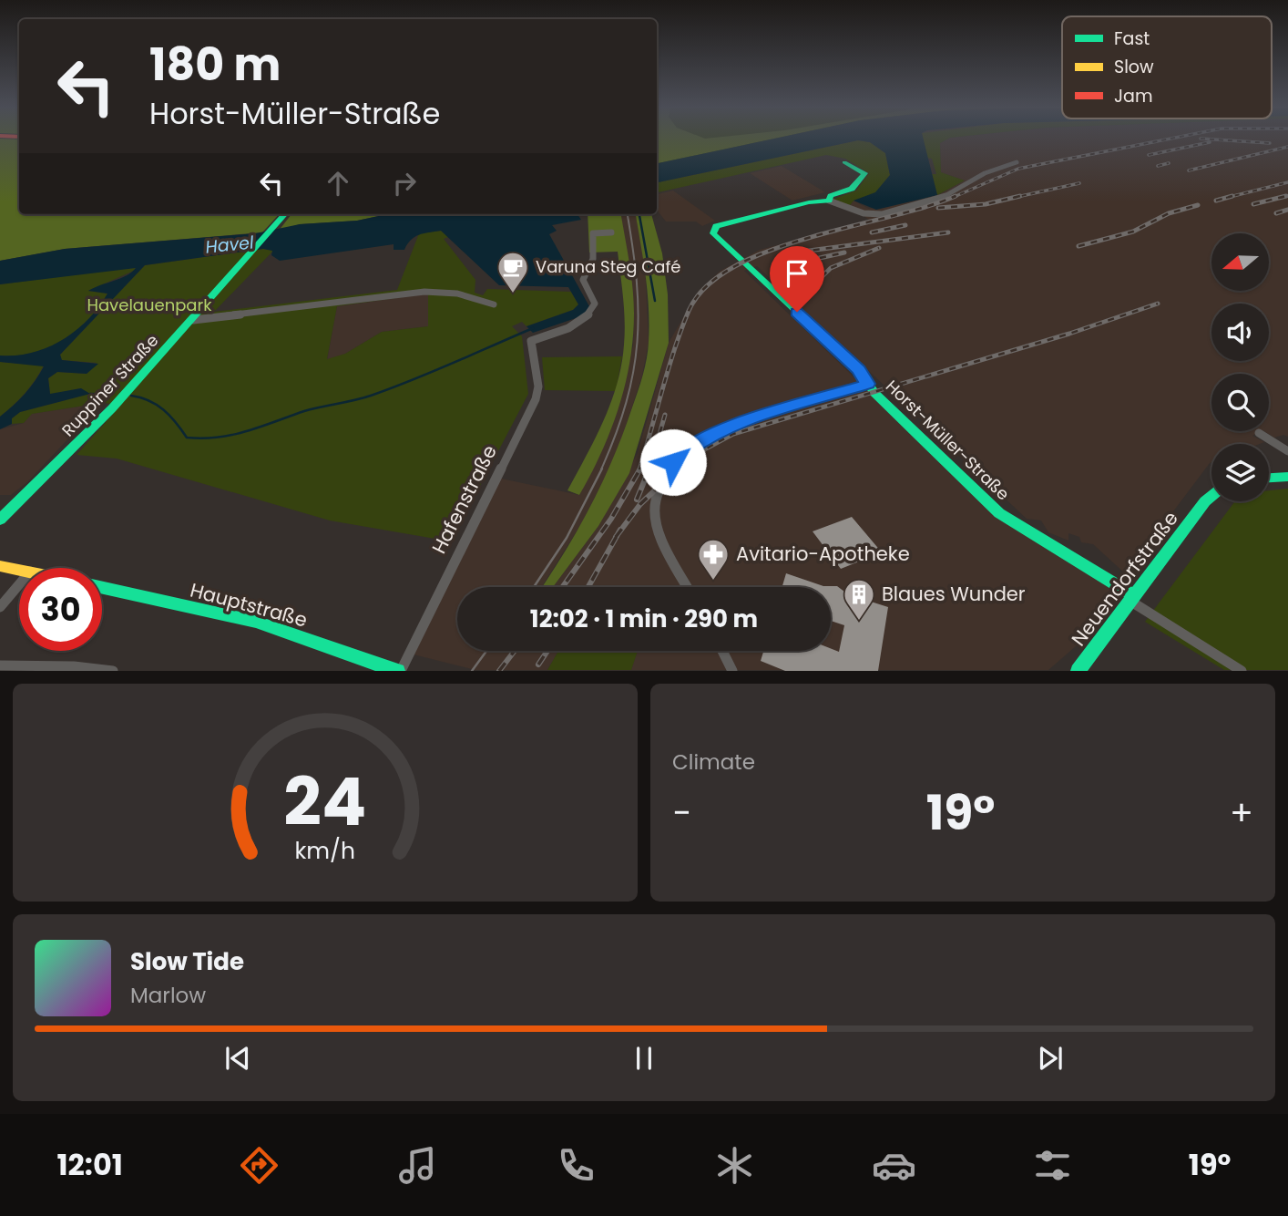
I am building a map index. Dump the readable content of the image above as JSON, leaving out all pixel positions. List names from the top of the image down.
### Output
{
  "streets": {
    "main road": [
      "Ruppiner Straße",
      "Horst-Müller-Straße",
      "Neuendorfstraße",
      "Hauptstraße"
    ],
    "street": ["Hafenstraße"]
  },
  "crossings": [
    ["Horst-Müller-Straße", "Neuendorfstraße"],
    ["Hafenstraße", "Hauptstraße"]
  ],
  "water": ["Havel"],
  "parks": ["Havelauenpark"],
  "places": {
    "cafe": ["Varuna Steg Café"],
    "pharmacy": ["Avitario-Apotheke"],
    "building": ["Blaues Wunder"]
  },
  "legend": ["Fast", "Slow", "Jam"],
  "north": "left",
  "page": {
    "turn": ["180 m", "Horst-Müller-Straße"],
    "limit": "30",
    "trip": "12:02 · 1 min · 290 m",
    "tile": "Climate",
    "heat": ["−", "19°", "+"],
    "song": ["Slow Tide", "Marlow"],
    "tabs": ["12:01", "19°"],
    "gauge": ["24", "km/h"]
  }
}
